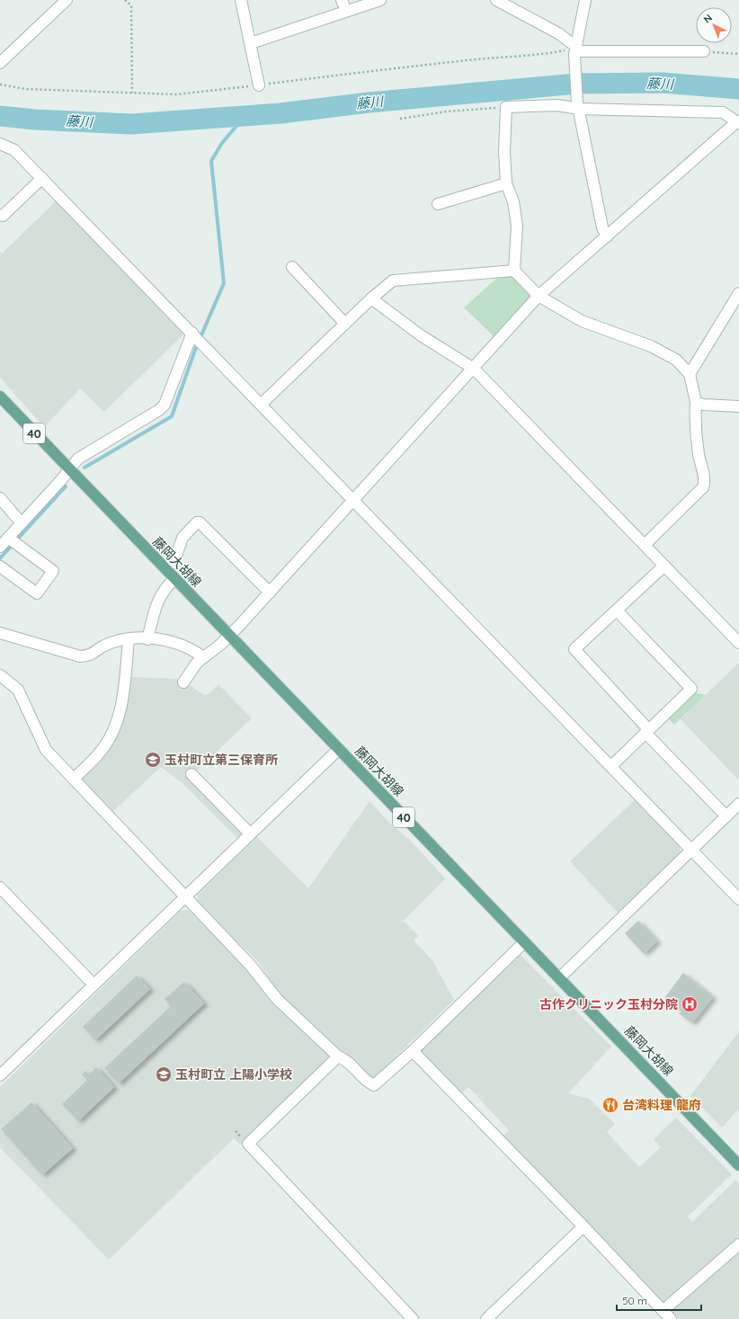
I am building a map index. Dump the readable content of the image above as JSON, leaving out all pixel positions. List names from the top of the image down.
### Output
{
  "streets": {
    "main road": ["40", "藤岡大胡線"]
  },
  "water": ["藤川"],
  "places": {
    "school or university": ["玉村町立第三保育所", "玉村町立 上陽小学校"],
    "hospital": ["古作クリニック玉村分院"],
    "restaurant": ["台湾料理 龍府"]
  },
  "scale_bar": "50 m",
  "north": "top left"
}
